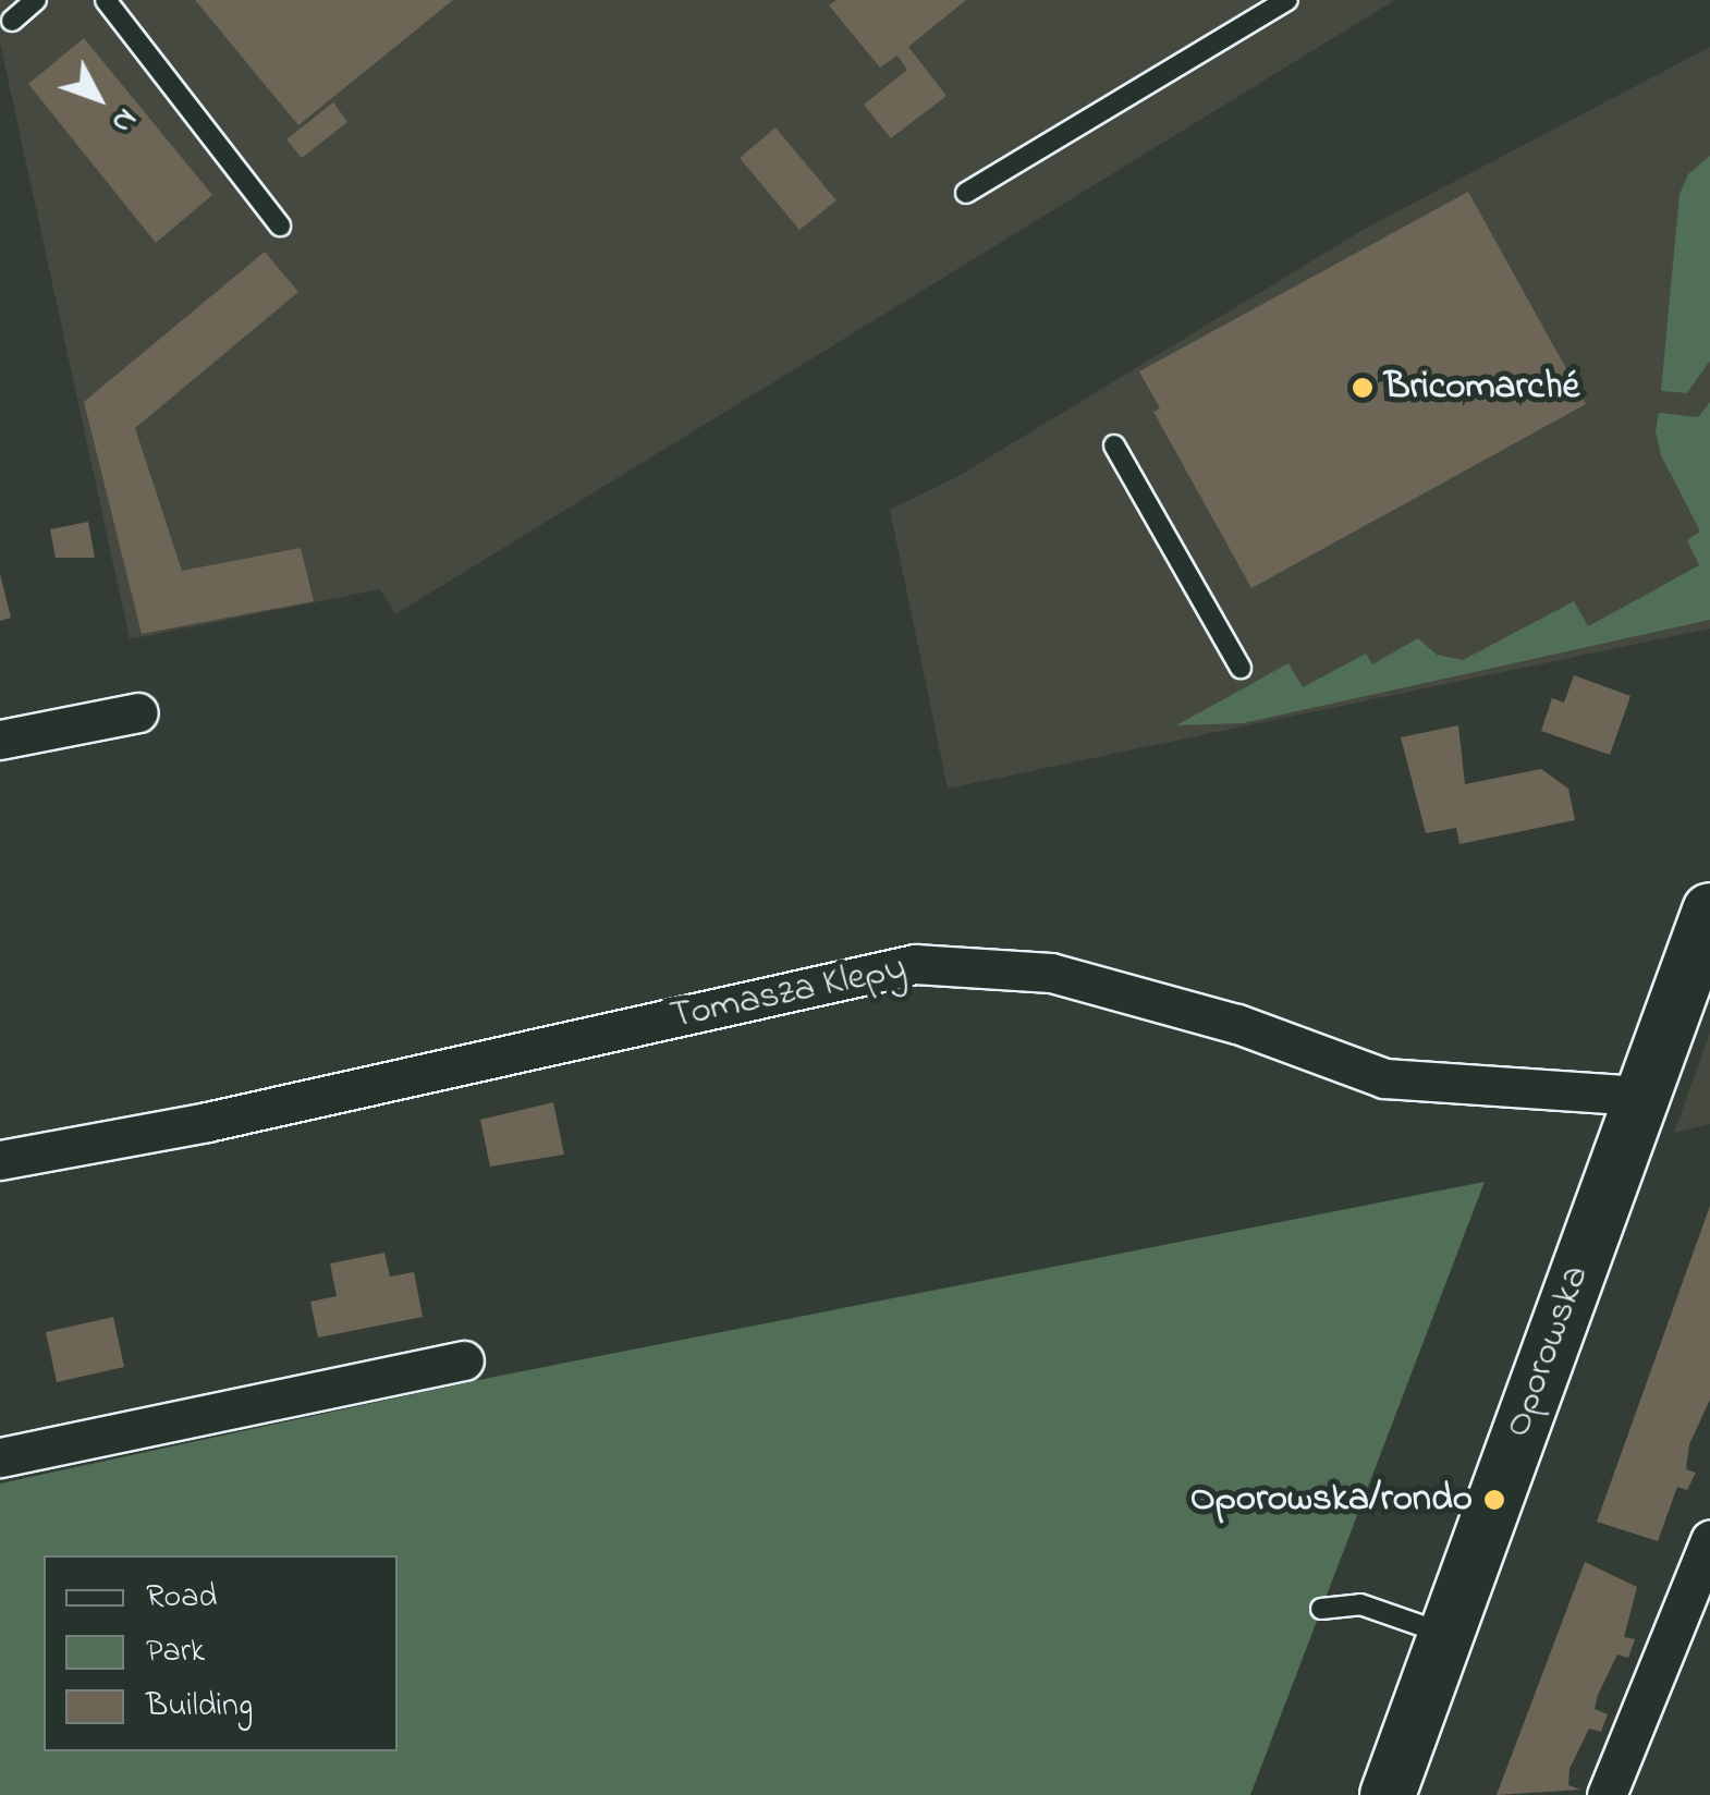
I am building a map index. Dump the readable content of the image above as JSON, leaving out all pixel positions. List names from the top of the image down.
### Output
{
  "streets": {
    "street": ["Tomasza Klepy", "Oporowska"]
  },
  "crossings": [
    ["Tomasza Klepy", "Oporowska"]
  ],
  "places": ["Bricomarché", "Oporowska/rondo"],
  "legend": ["Road", "Park", "Building"],
  "north": "bottom right"
}
